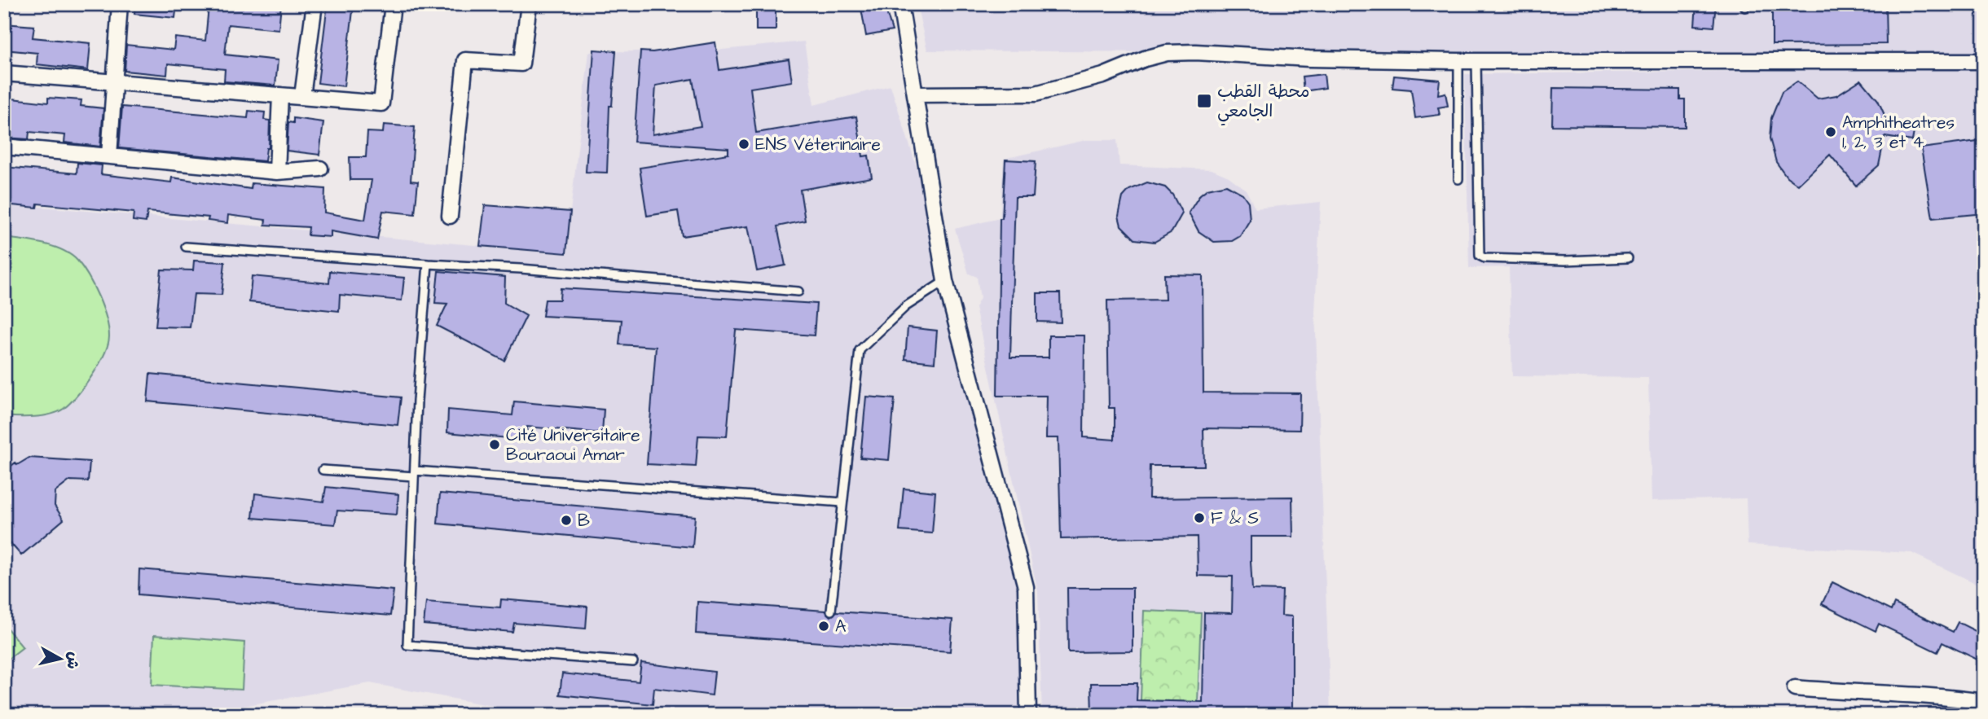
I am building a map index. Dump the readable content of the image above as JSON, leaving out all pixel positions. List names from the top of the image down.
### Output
{
  "places": {
    "transit": ["محطة القطب الجامعي"],
    "other": [
      "Amphitheatres 1, 2, 3 et 4",
      "ENS Véterinaire",
      "Cité Universitaire Bouraoui Amar",
      "F & S",
      "B",
      "A"
    ]
  },
  "north": "right"
}
